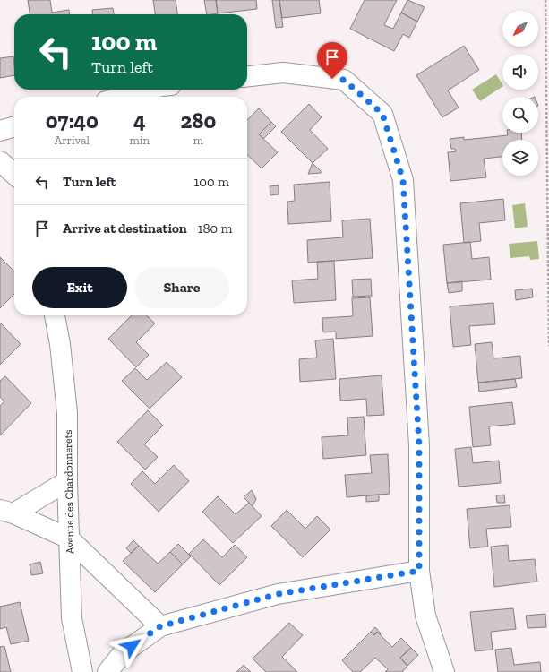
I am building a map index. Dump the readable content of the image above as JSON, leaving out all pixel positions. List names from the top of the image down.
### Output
{
  "streets": {
    "street": ["Avenue des Chardonnerets"]
  },
  "north": "bottom left",
  "page": {
    "turn": ["100 m", "Turn left"],
    "eta": [
      "07:40",
      "Arrival",
      "4",
      "min",
      "280",
      "m"
    ],
    "list": [
      {
        "name": "Turn left",
        "value": "100 m"
      },
      {
        "name": "Arrive at destination",
        "value": "180 m"
      }
    ],
    "buttons": ["Exit", "Share"]
  }
}
